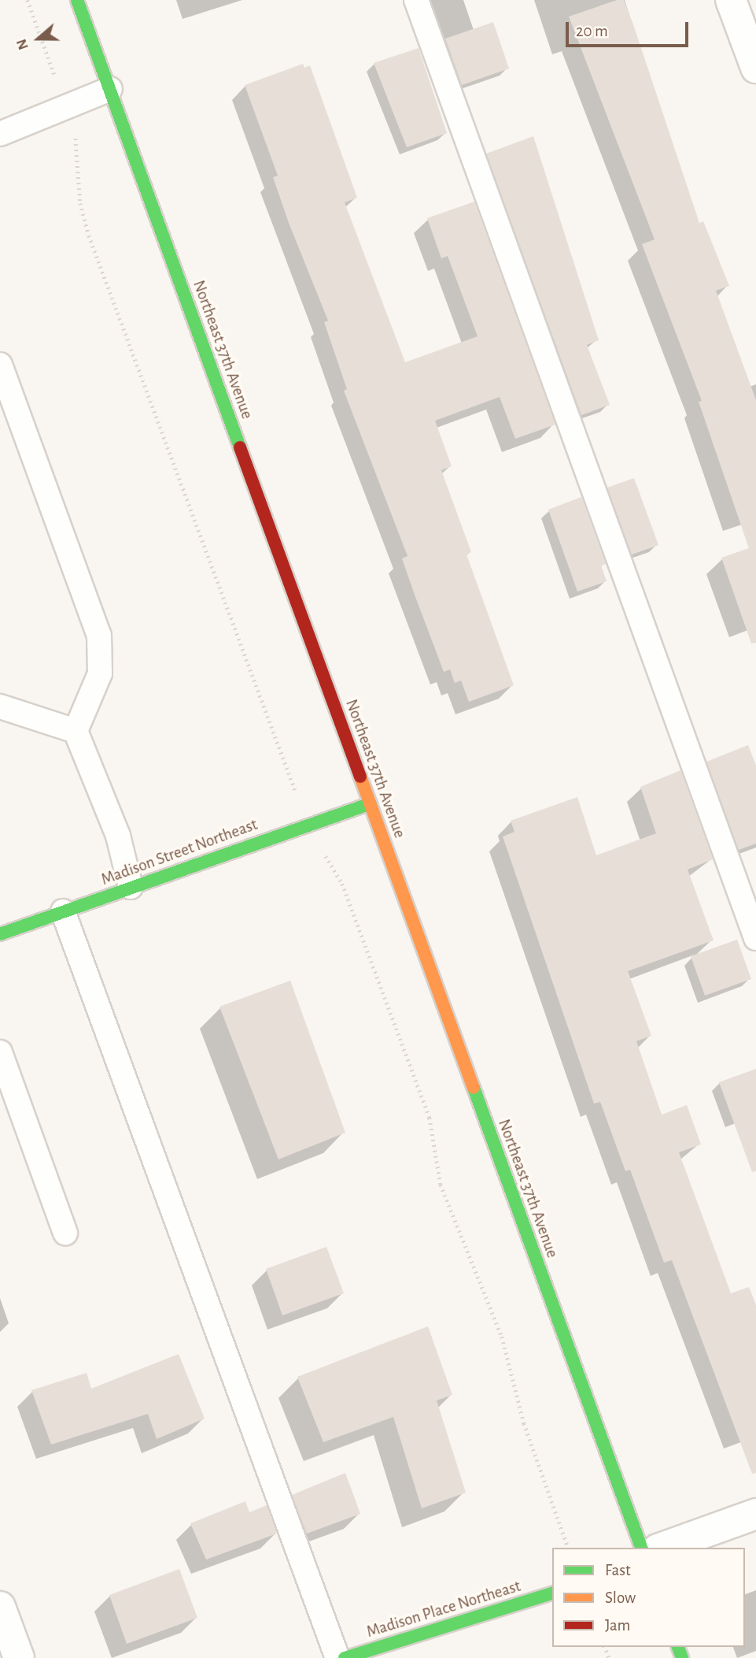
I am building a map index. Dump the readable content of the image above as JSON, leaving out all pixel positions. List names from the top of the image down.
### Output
{
  "streets": {
    "street": ["Northeast 37th Avenue", "Madison Street Northeast", "Madison Place Northeast"]
  },
  "crossings": [
    ["Northeast 37th Avenue", "Madison Street Northeast"]
  ],
  "legend": ["Fast", "Slow", "Jam"],
  "scale_bar": "20 m",
  "north": "left"
}
